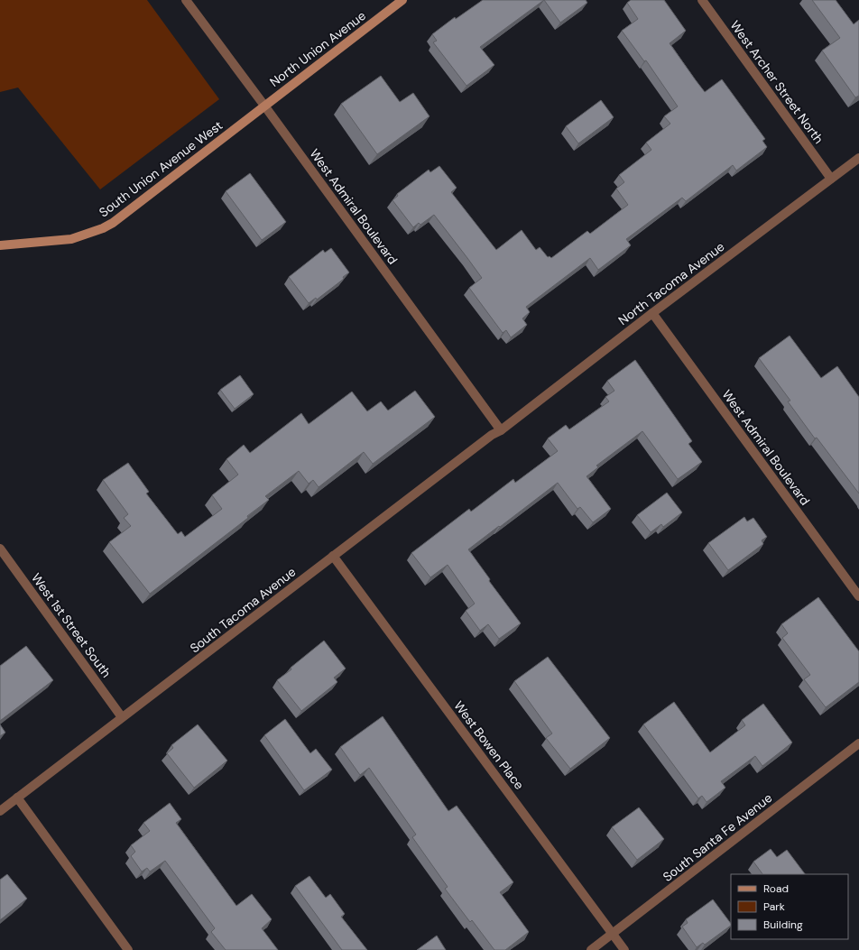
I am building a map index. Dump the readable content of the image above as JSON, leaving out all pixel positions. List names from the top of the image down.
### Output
{
  "streets": {
    "street": [
      "North Union Avenue",
      "West Archer Street North",
      "South Union Avenue West",
      "West Admiral Boulevard",
      "North Tacoma Avenue",
      "South Tacoma Avenue",
      "West 1st Street South",
      "West Bowen Place",
      "South Santa Fe Avenue"
    ]
  },
  "crossings": [
    ["North Union Avenue", "South Union Avenue West"],
    ["North Union Avenue", "West Admiral Boulevard"],
    ["West Archer Street North", "North Tacoma Avenue"],
    ["South Union Avenue West", "West Admiral Boulevard"],
    ["West Admiral Boulevard", "North Tacoma Avenue"],
    ["West Admiral Boulevard", "South Tacoma Avenue"],
    ["North Tacoma Avenue", "South Tacoma Avenue"],
    ["South Tacoma Avenue", "West 1st Street South"],
    ["South Tacoma Avenue", "West Bowen Place"],
    ["West Bowen Place", "South Santa Fe Avenue"]
  ],
  "legend": ["Road", "Park", "Building"]
}
